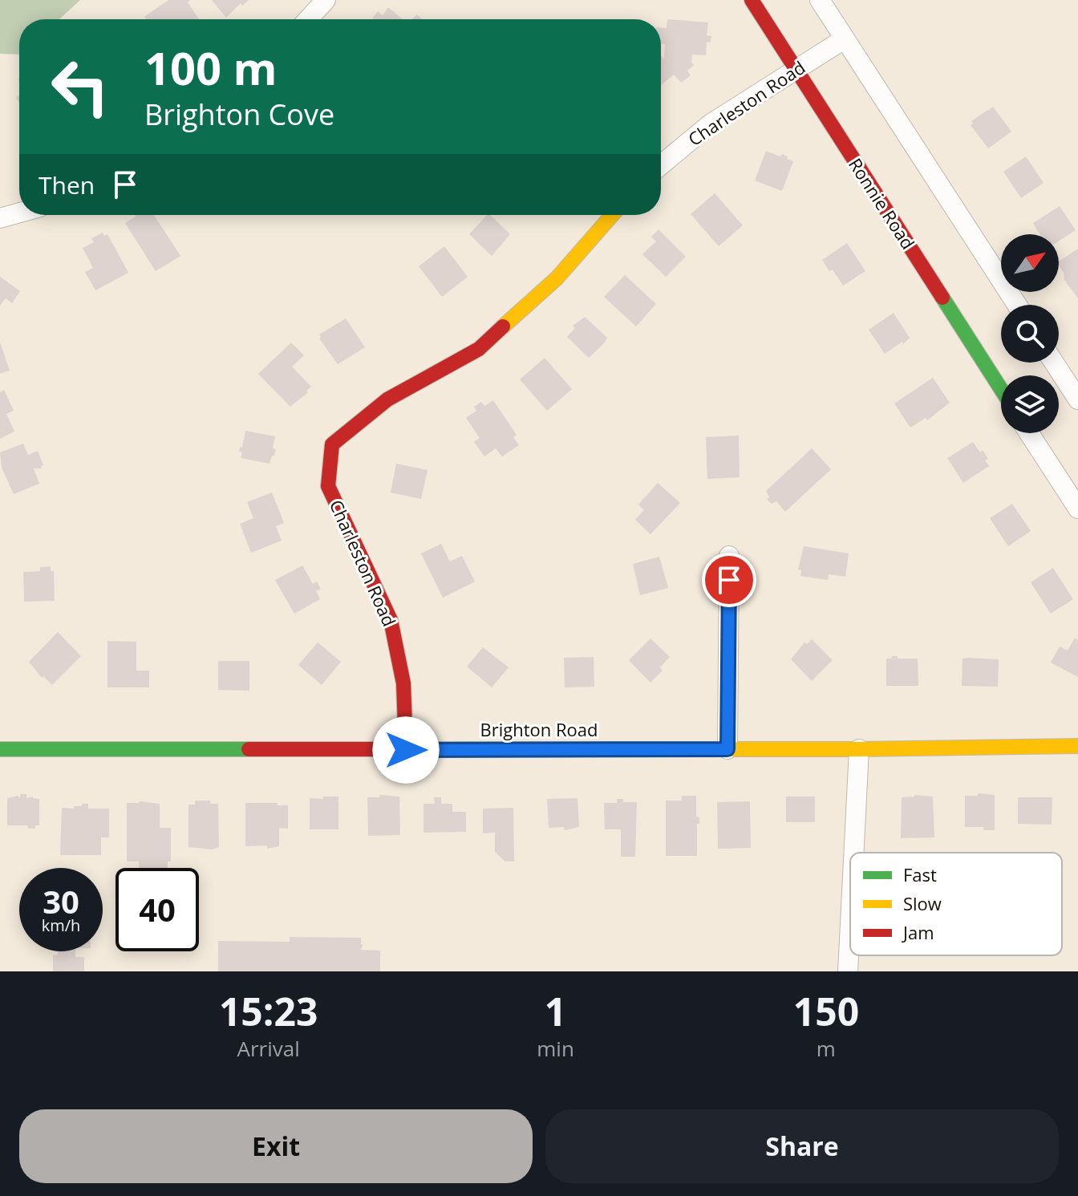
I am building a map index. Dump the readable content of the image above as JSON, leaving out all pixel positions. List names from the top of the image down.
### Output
{
  "streets": {
    "street": ["Charleston Road", "Ronnie Road", "Brighton Road"]
  },
  "crossings": [
    ["Charleston Road", "Ronnie Road"],
    ["Charleston Road", "Brighton Road"]
  ],
  "legend": ["Fast", "Slow", "Jam"],
  "north": "top right",
  "page": {
    "turn": ["100 m", "Brighton Cove"],
    "then": "Then",
    "speed": "30 km/h",
    "limit": "40",
    "eta": [
      "15:23",
      "Arrival",
      "1",
      "min",
      "150",
      "m"
    ],
    "buttons": ["Exit", "Share"]
  }
}
